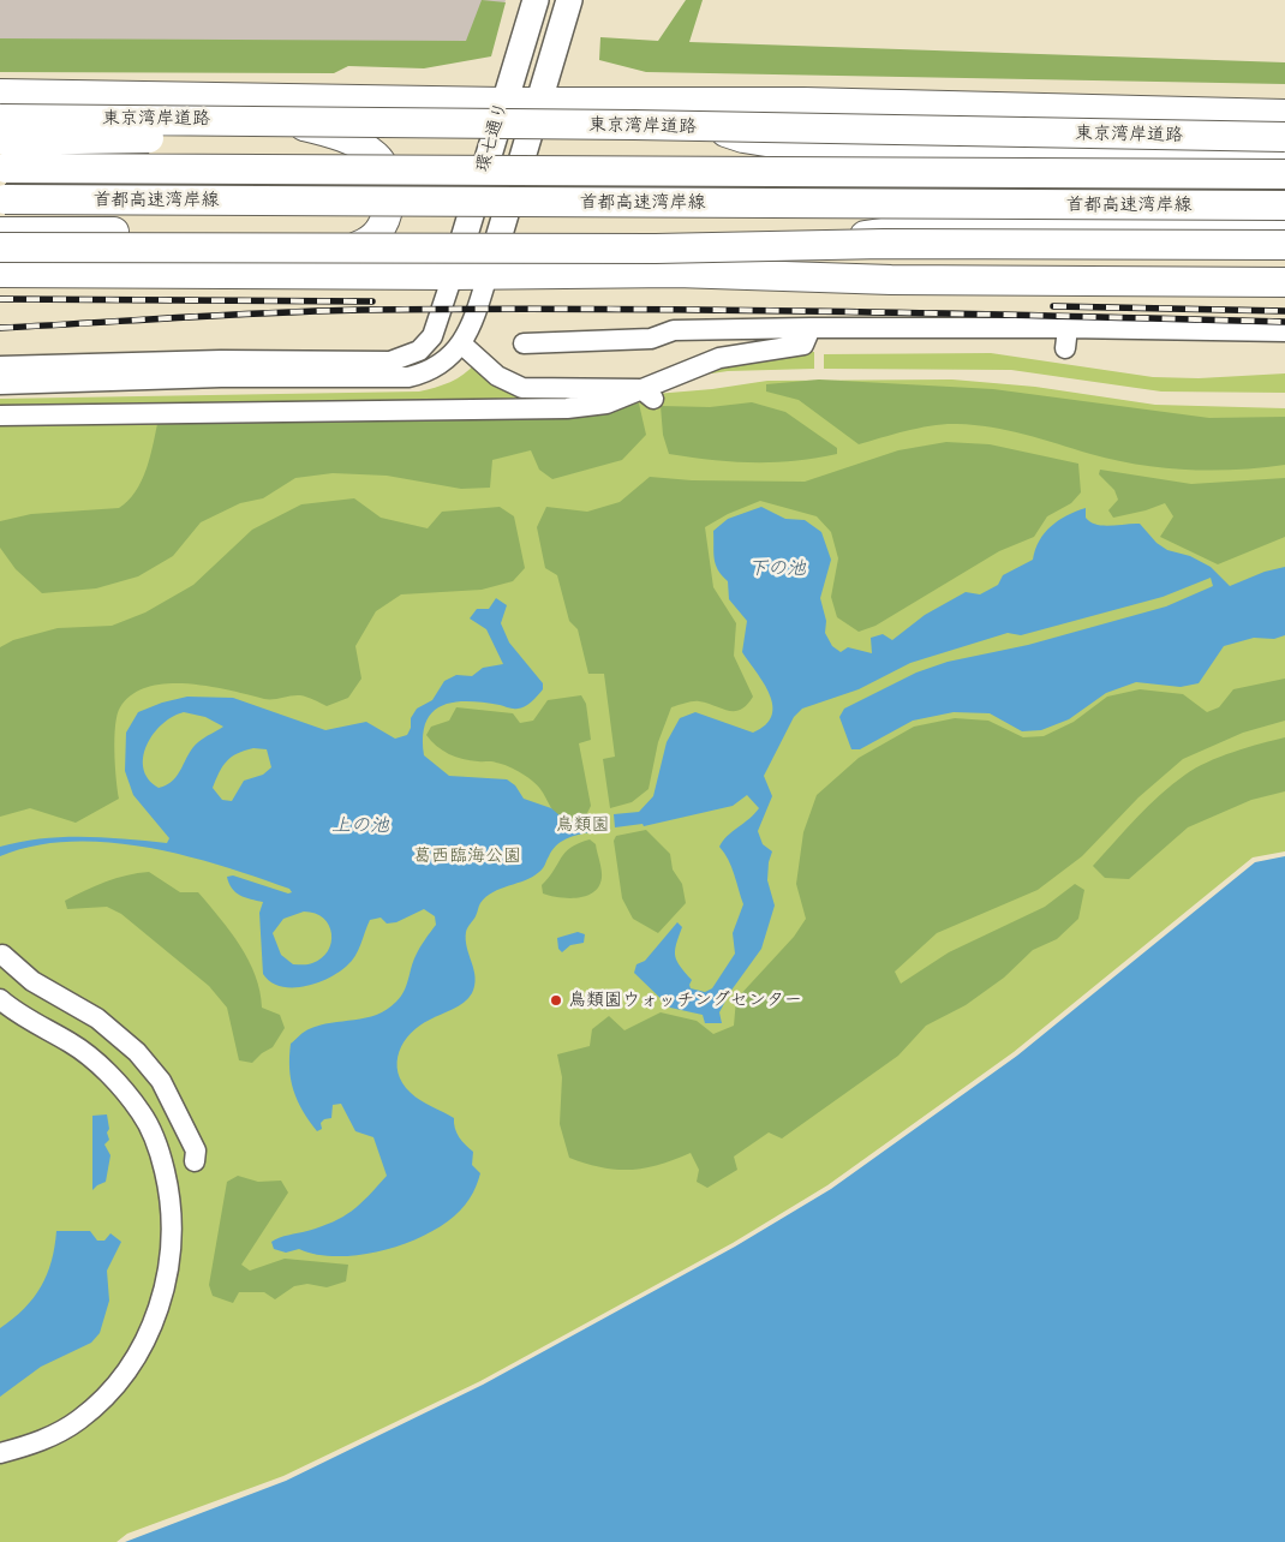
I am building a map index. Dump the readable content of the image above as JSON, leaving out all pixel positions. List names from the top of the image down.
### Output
{
  "streets": {
    "highway": ["東京湾岸道路", "首都高速湾岸線"],
    "main road": ["環七通り"]
  },
  "water": ["下の池", "上の池"],
  "parks": ["鳥類園", "葛西臨海公園"],
  "places": ["鳥類園ウォッチングセンター"]
}
